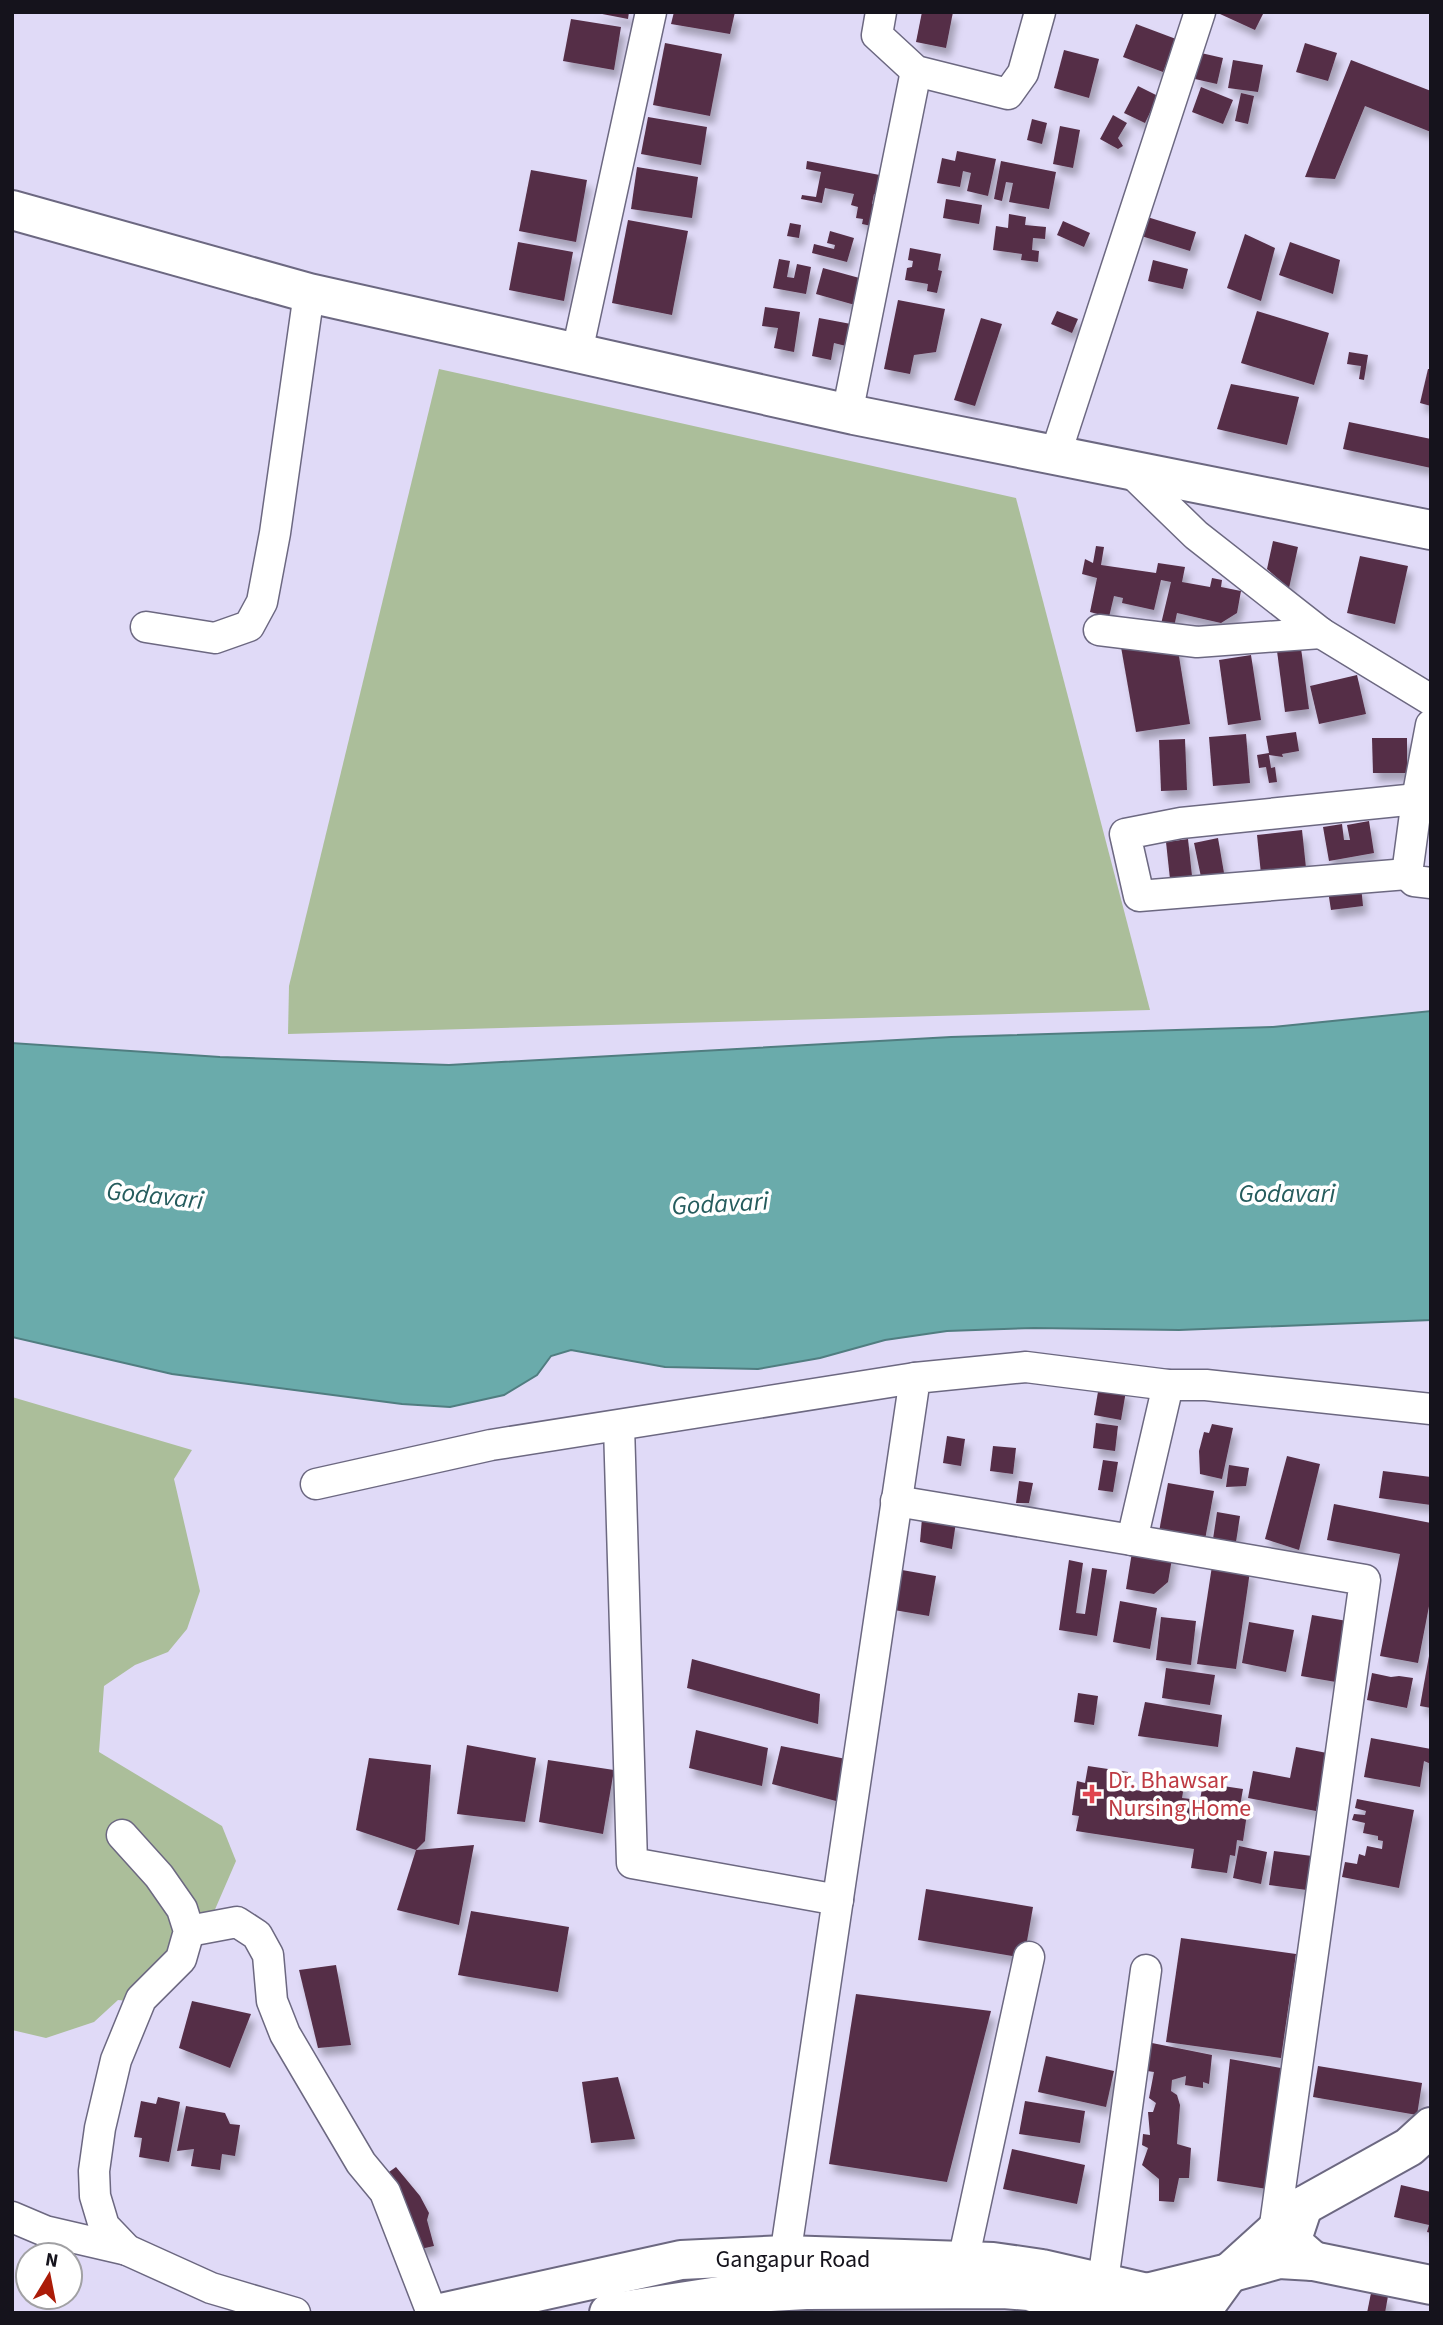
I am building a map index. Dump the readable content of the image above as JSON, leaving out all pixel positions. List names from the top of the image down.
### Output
{
  "streets": {
    "main road": ["Gangapur Road"]
  },
  "water": ["Godavari"],
  "places": {
    "health": ["Dr. Bhawsar Nursing Home"]
  },
  "north": "top"
}
